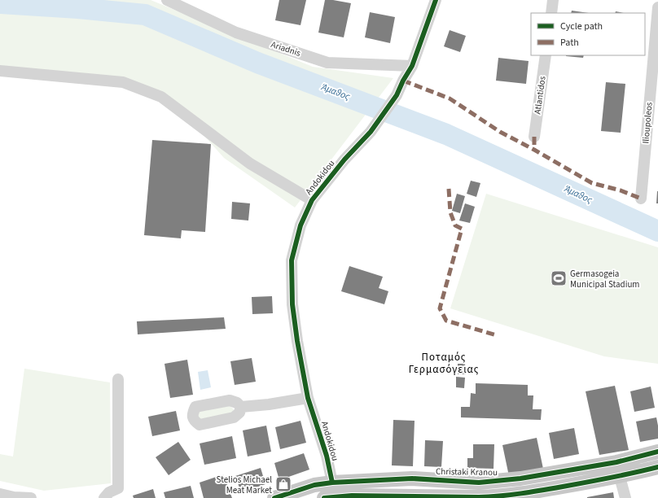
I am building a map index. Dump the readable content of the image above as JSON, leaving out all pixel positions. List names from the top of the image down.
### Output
{
  "streets": {
    "main road": ["Christaki Kranou"],
    "street": [
      "Ariadnis",
      "Atlantidos",
      "Ilioupoleos",
      "Andokidou"
    ]
  },
  "crossings": [
    ["Ariadnis", "Andokidou"],
    ["Andokidou", "Christaki Kranou"]
  ],
  "districts": ["Ποταμός Γερμασόγειας"],
  "water": ["Άμαθος"],
  "places": {
    "sports": ["Germasogeia Municipal Stadium"],
    "shop": ["Stelios Michael Meat Market"]
  },
  "legend": ["Cycle path", "Path"]
}
